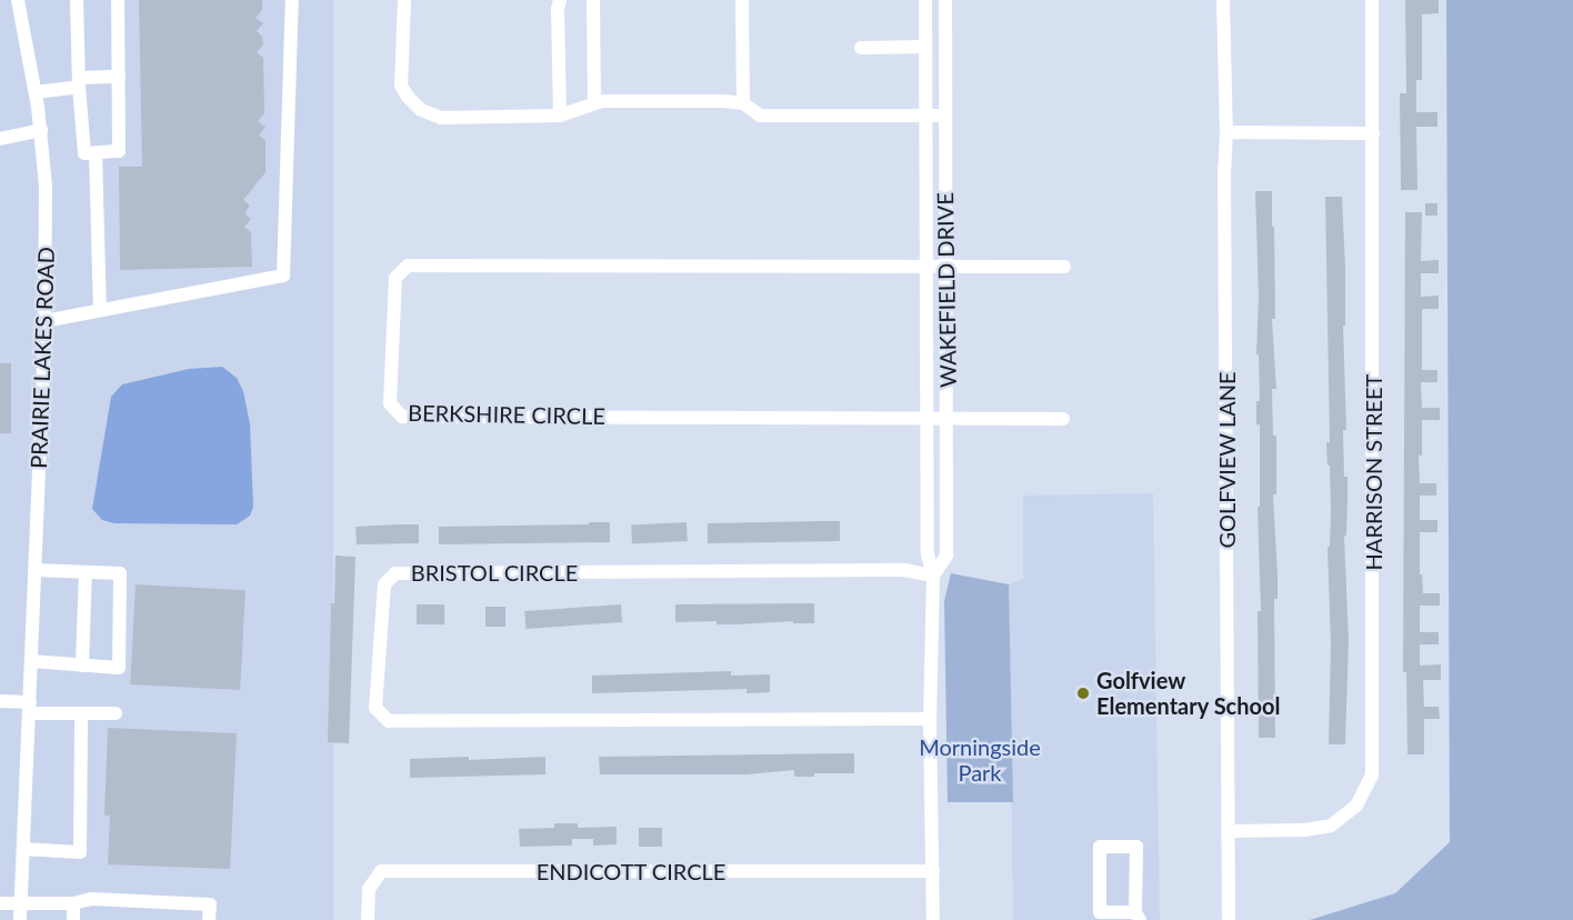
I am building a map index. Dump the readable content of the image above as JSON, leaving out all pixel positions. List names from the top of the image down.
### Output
{
  "streets": {
    "street": [
      "WAKEFIELD DRIVE",
      "PRAIRIE LAKES ROAD",
      "BERKSHIRE CIRCLE",
      "GOLFVIEW LANE",
      "HARRISON STREET",
      "BRISTOL CIRCLE",
      "ENDICOTT CIRCLE"
    ]
  },
  "crossings": [
    ["WAKEFIELD DRIVE", "BERKSHIRE CIRCLE"],
    ["WAKEFIELD DRIVE", "BRISTOL CIRCLE"],
    ["WAKEFIELD DRIVE", "ENDICOTT CIRCLE"],
    ["GOLFVIEW LANE", "HARRISON STREET"]
  ],
  "parks": ["Morningside Park"],
  "places": ["Golfview Elementary School"]
}
